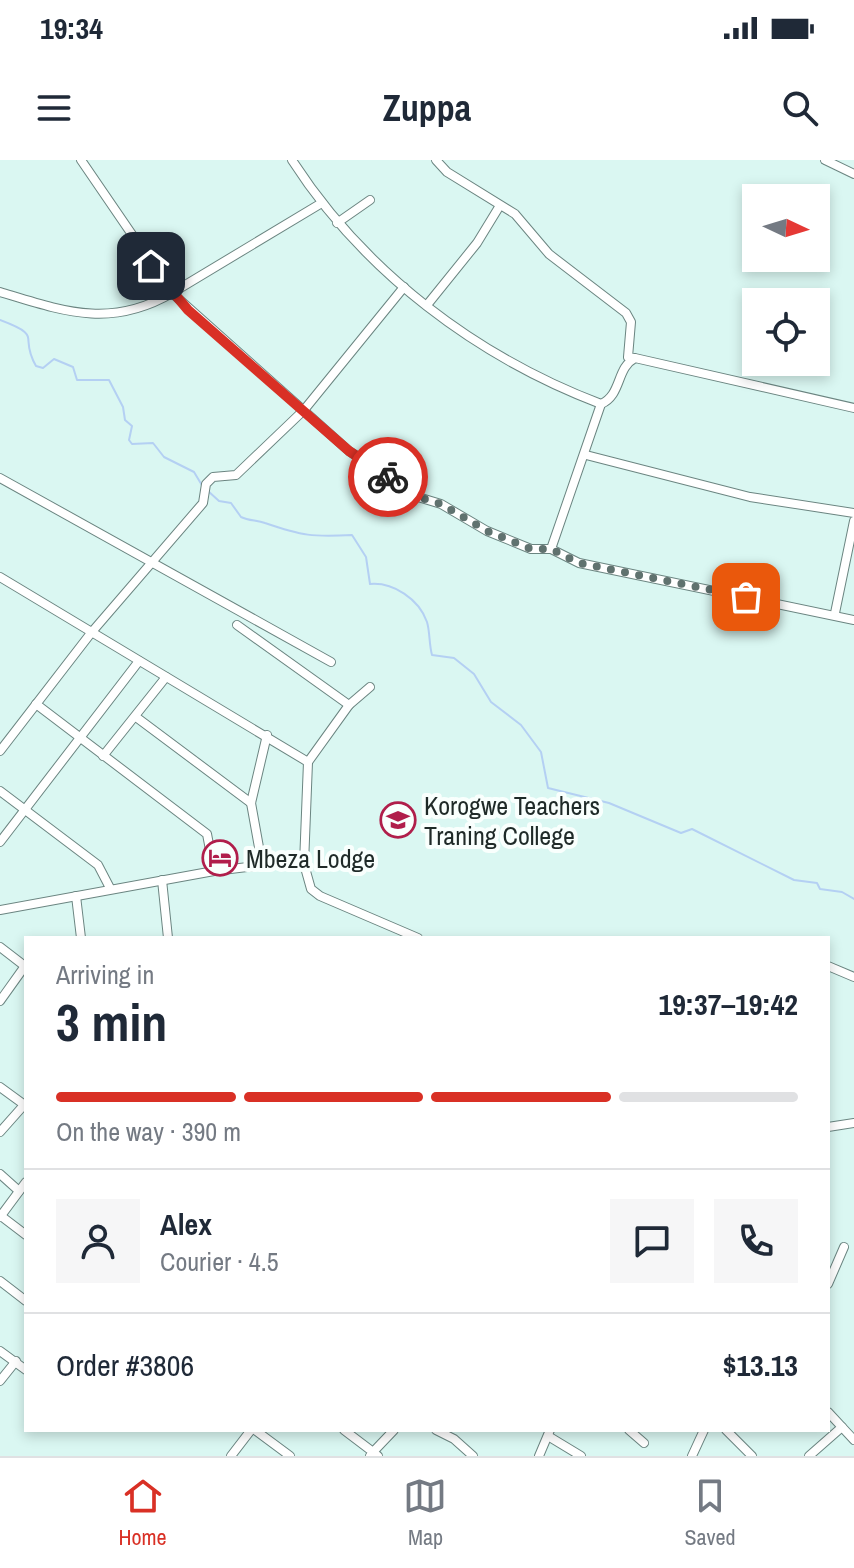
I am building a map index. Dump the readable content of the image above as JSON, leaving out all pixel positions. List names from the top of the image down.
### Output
{
  "places": {
    "school or university": ["Korogwe Teachers Traning College"],
    "hotel": ["Mbeza Lodge"]
  },
  "north": "right",
  "page": {
    "status": "19:34",
    "header": "Zuppa",
    "heading": ["3 min", "Arriving in", "19:37–19:42"],
    "panel": [
      "Alex",
      "Courier · 4.5",
      "Order #3806",
      "$13.13"
    ],
    "bar": "On the way · 390 m",
    "tabs": ["Home", "Map", "Saved"]
  }
}
